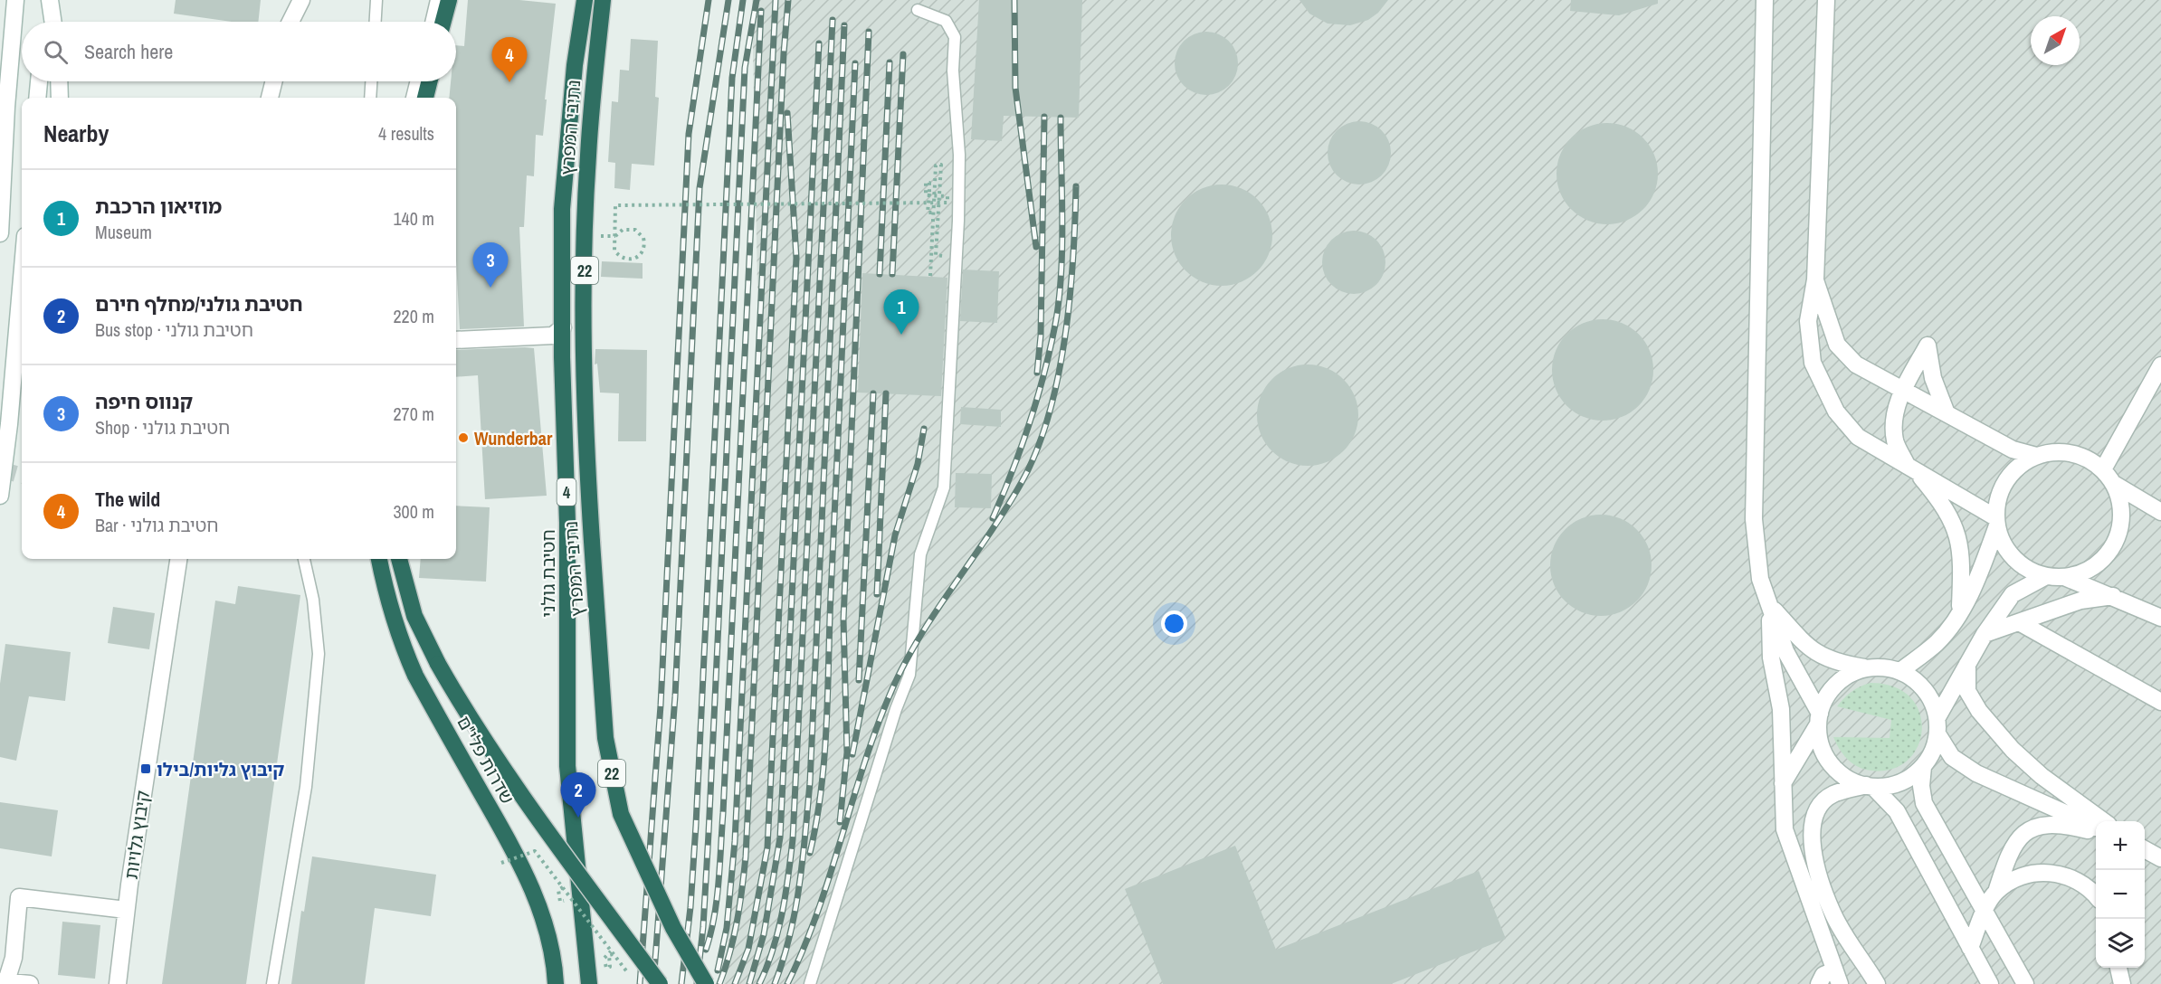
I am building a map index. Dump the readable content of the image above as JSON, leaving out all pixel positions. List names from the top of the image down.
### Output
{
  "streets": {
    "highway": [
      "נתיבי המפרץ",
      "22",
      "4",
      "חטיבת גולני",
      "שדרות פלי\"ם"
    ],
    "street": ["קיבוץ גלויות"]
  },
  "places": {
    "other": ["Wunderbar"],
    "transit": ["קיבוץ גליות/בילו"]
  },
  "north": "top right",
  "page": {
    "search": "Search here",
    "pins": [
      "4",
      "3",
      "1",
      "2"
    ],
    "heading": ["Nearby", "4 results"],
    "list": [
      {
        "mark": "1",
        "name": "מוזיאון הרכבת",
        "note": "Museum",
        "value": "140 m"
      },
      {
        "mark": "2",
        "name": "חטיבת גולני/מחלף חירם",
        "note": "Bus stop · חטיבת גולני",
        "value": "220 m"
      },
      {
        "mark": "3",
        "name": "קנווס חיפה",
        "note": "Shop · חטיבת גולני",
        "value": "270 m"
      },
      {
        "mark": "4",
        "name": "The wild",
        "note": "Bar · חטיבת גולני",
        "value": "300 m"
      }
    ],
    "map_buttons": ["+", "−"]
  }
}
